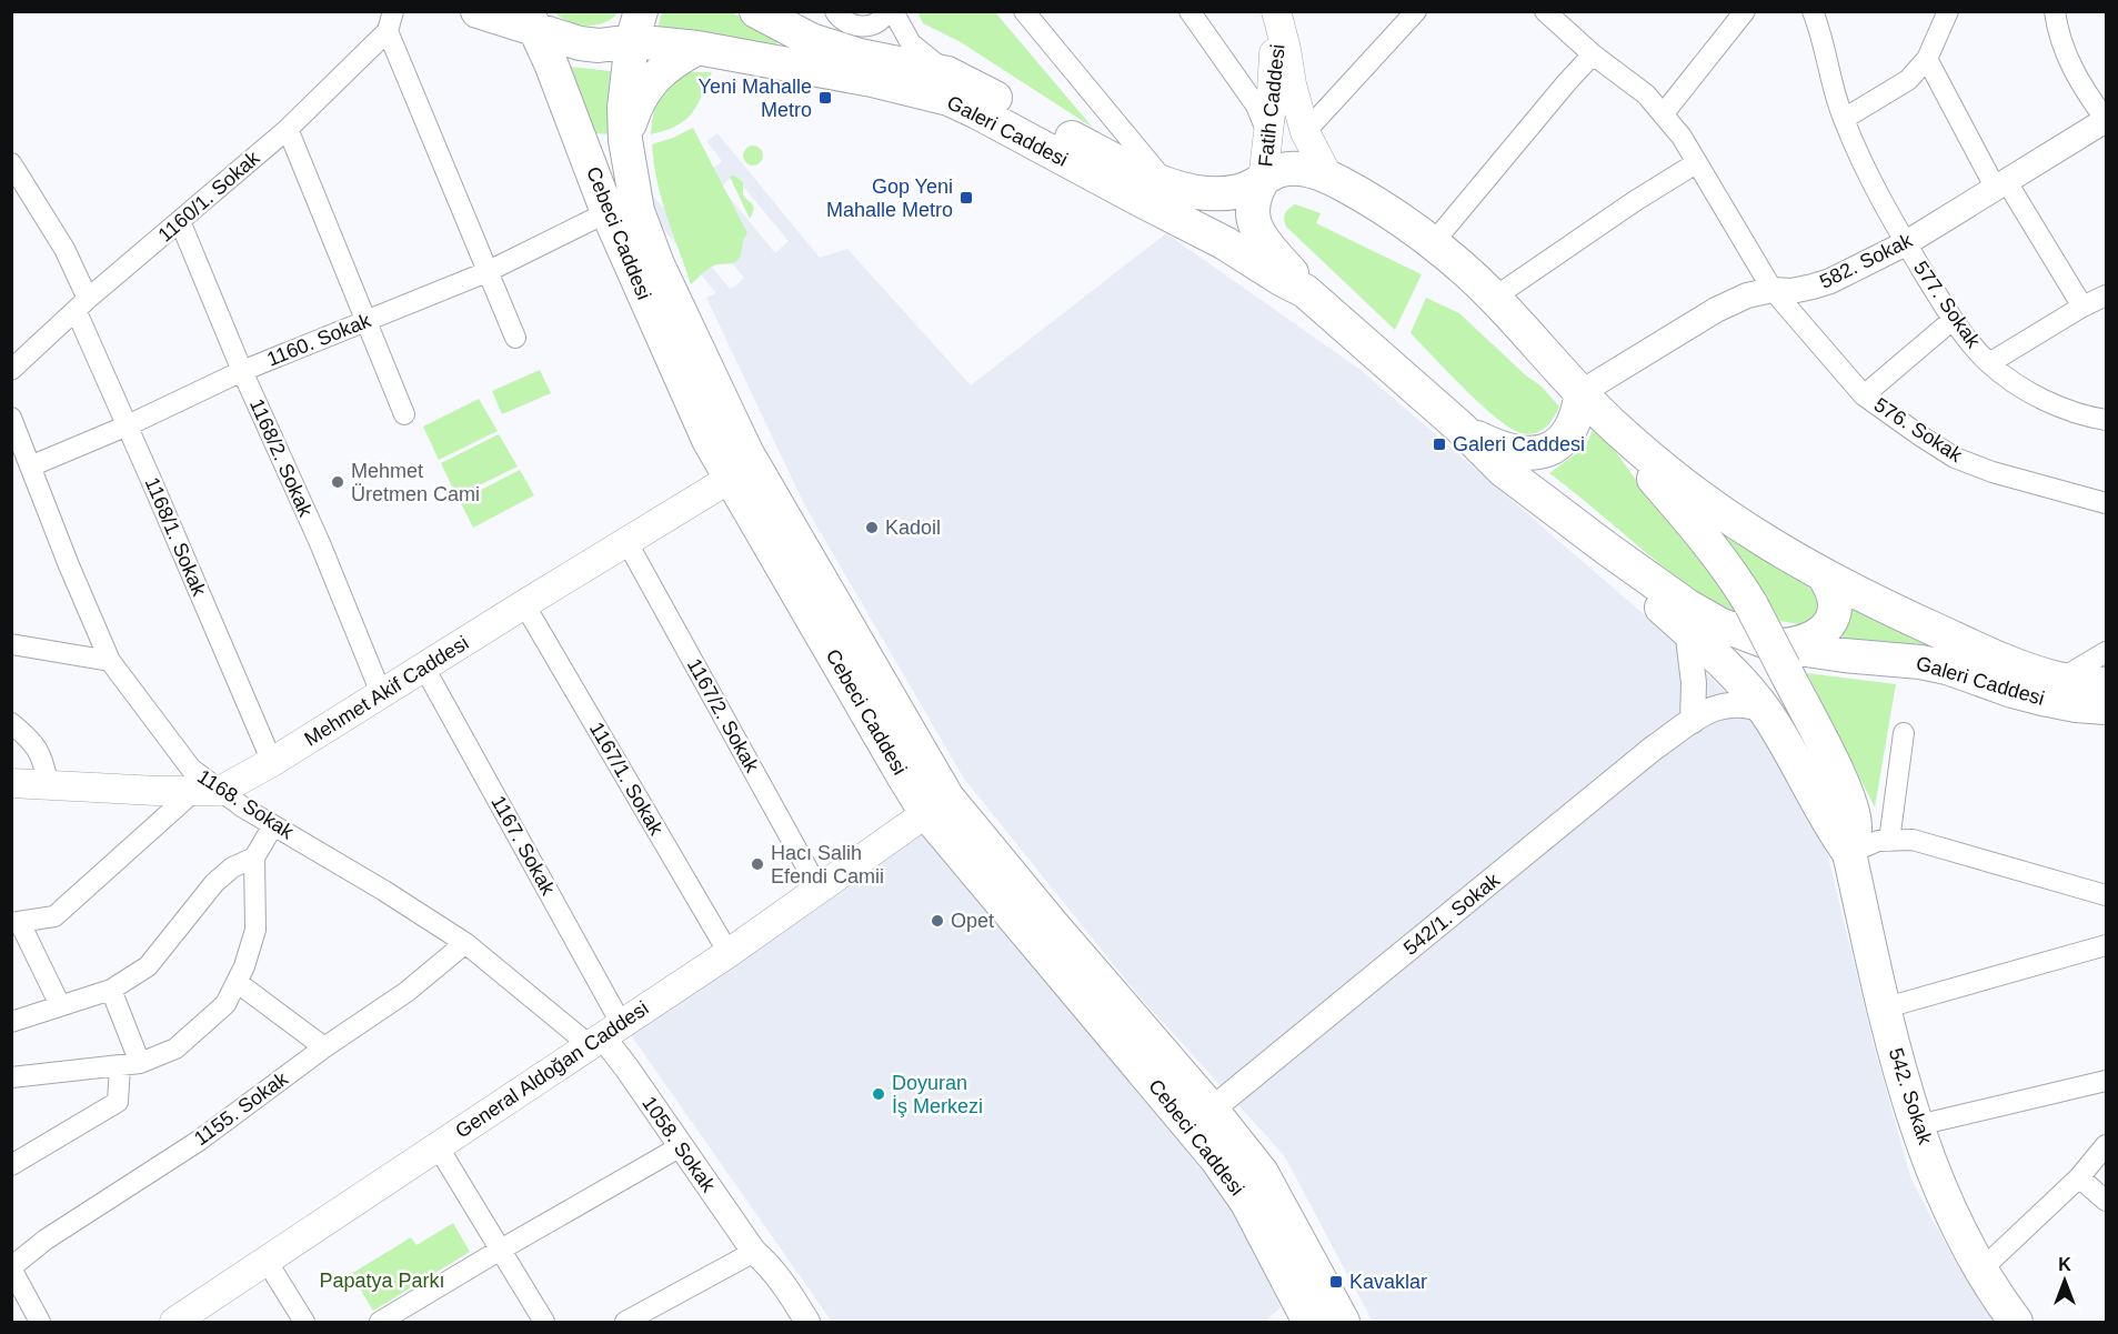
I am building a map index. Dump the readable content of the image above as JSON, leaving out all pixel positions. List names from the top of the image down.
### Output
{
  "streets": {
    "main road": [
      "Fatih Caddesi",
      "Galeri Caddesi",
      "Cebeci Caddesi",
      "Mehmet Akif Caddesi",
      "General Aldoğan Caddesi",
      "542. Sokak"
    ],
    "street": [
      "1160/1. Sokak",
      "582. Sokak",
      "577. Sokak",
      "1160. Sokak",
      "576. Sokak",
      "1168/2. Sokak",
      "1168/1. Sokak",
      "1167/2. Sokak",
      "1167/1. Sokak",
      "1168. Sokak",
      "1167. Sokak",
      "542/1. Sokak",
      "1155. Sokak",
      "1058. Sokak"
    ]
  },
  "crossings": [
    ["Fatih Caddesi", "Galeri Caddesi"],
    ["Galeri Caddesi", "Cebeci Caddesi"],
    ["Galeri Caddesi", "582. Sokak"],
    ["1160/1. Sokak", "1168/2. Sokak"],
    ["1160/1. Sokak", "1168/1. Sokak"],
    ["Cebeci Caddesi", "1160. Sokak"],
    ["Cebeci Caddesi", "Mehmet Akif Caddesi"],
    ["Cebeci Caddesi", "542/1. Sokak"],
    ["Cebeci Caddesi", "General Aldoğan Caddesi"],
    ["582. Sokak", "577. Sokak"],
    ["582. Sokak", "576. Sokak"],
    ["1160. Sokak", "1168/2. Sokak"],
    ["1160. Sokak", "1168/1. Sokak"],
    ["1160. Sokak", "1168. Sokak"],
    ["1168/2. Sokak", "Mehmet Akif Caddesi"],
    ["1168/1. Sokak", "Mehmet Akif Caddesi"],
    ["Mehmet Akif Caddesi", "1167/2. Sokak"],
    ["Mehmet Akif Caddesi", "1167/1. Sokak"],
    ["Mehmet Akif Caddesi", "1168. Sokak"],
    ["Mehmet Akif Caddesi", "1167. Sokak"],
    ["1167/2. Sokak", "General Aldoğan Caddesi"],
    ["1167/1. Sokak", "General Aldoğan Caddesi"],
    ["1168. Sokak", "1167. Sokak"],
    ["1168. Sokak", "General Aldoğan Caddesi"],
    ["1168. Sokak", "1155. Sokak"],
    ["1168. Sokak", "1058. Sokak"],
    ["1167. Sokak", "General Aldoğan Caddesi"],
    ["1167. Sokak", "1058. Sokak"],
    ["General Aldoğan Caddesi", "1058. Sokak"]
  ],
  "parks": ["Papatya Parkı"],
  "places": {
    "transit": [
      "Yeni Mahalle Metro",
      "Gop Yeni Mahalle Metro",
      "Galeri Caddesi",
      "Kavaklar"
    ],
    "other": [
      "Mehmet Üretmen Cami",
      "Kadoil",
      "Hacı Salih Efendi Camii",
      "Opet",
      "Doyuran İş Merkezi"
    ]
  },
  "north": "top"
}
